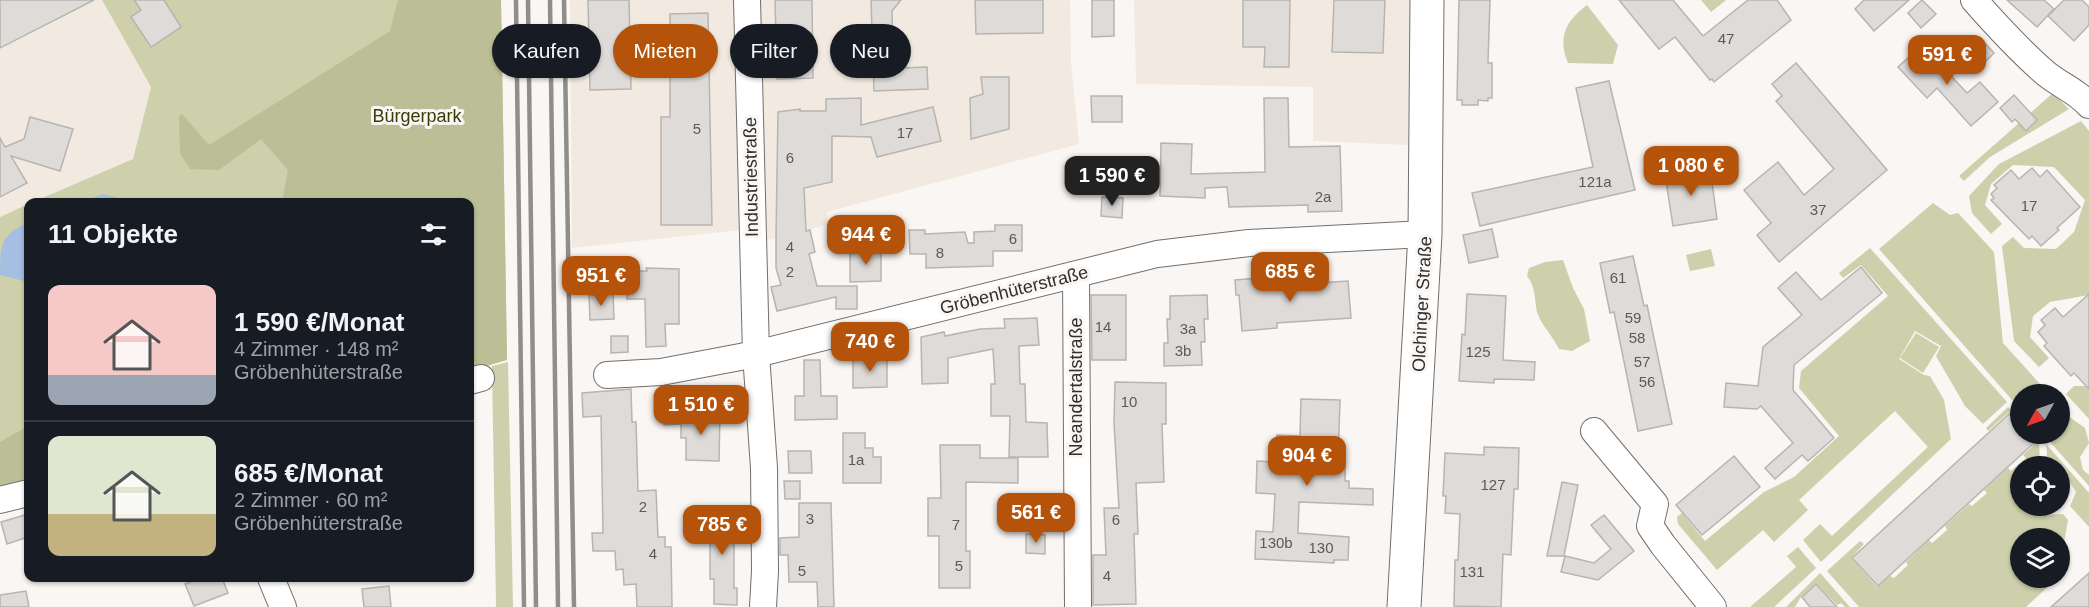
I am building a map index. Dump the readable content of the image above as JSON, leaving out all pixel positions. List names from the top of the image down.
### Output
{
  "streets": {
    "main road": ["Olchinger Straße"],
    "street": ["Industriestraße", "Gröbenhüterstraße", "Neandertalstraße"]
  },
  "crossings": [
    ["Industriestraße", "Gröbenhüterstraße"],
    ["Gröbenhüterstraße", "Olchinger Straße"],
    ["Gröbenhüterstraße", "Neandertalstraße"]
  ],
  "parks": ["Bürgerpark"],
  "house_numbers": [
    "47",
    "5",
    "17",
    "6",
    "121a",
    "2a",
    "17",
    "37",
    "6",
    "4",
    "8",
    "2",
    "61",
    "59",
    "14",
    "3a",
    "58",
    "3b",
    "125",
    "57",
    "56",
    "10",
    "1a",
    "127",
    "2",
    "3",
    "6",
    "7",
    "130b",
    "130",
    "4",
    "5",
    "5",
    "131",
    "4"
  ],
  "north": "bottom left",
  "page": {
    "chip": [
      "Kaufen",
      "Mieten",
      "Filter",
      "Neu"
    ],
    "price": [
      "591 €",
      "1 080 €",
      "1 590 €",
      "944 €",
      "685 €",
      "951 €",
      "740 €",
      "1 510 €",
      "904 €",
      "561 €",
      "785 €"
    ],
    "heading": "11 Objekte",
    "list": [
      {
        "name": "1 590 €/Monat",
        "note": "4 Zimmer · 148 m² · Gröbenhüterstraße"
      },
      {
        "name": "685 €/Monat",
        "note": "2 Zimmer · 60 m² · Gröbenhüterstraße"
      }
    ]
  }
}
